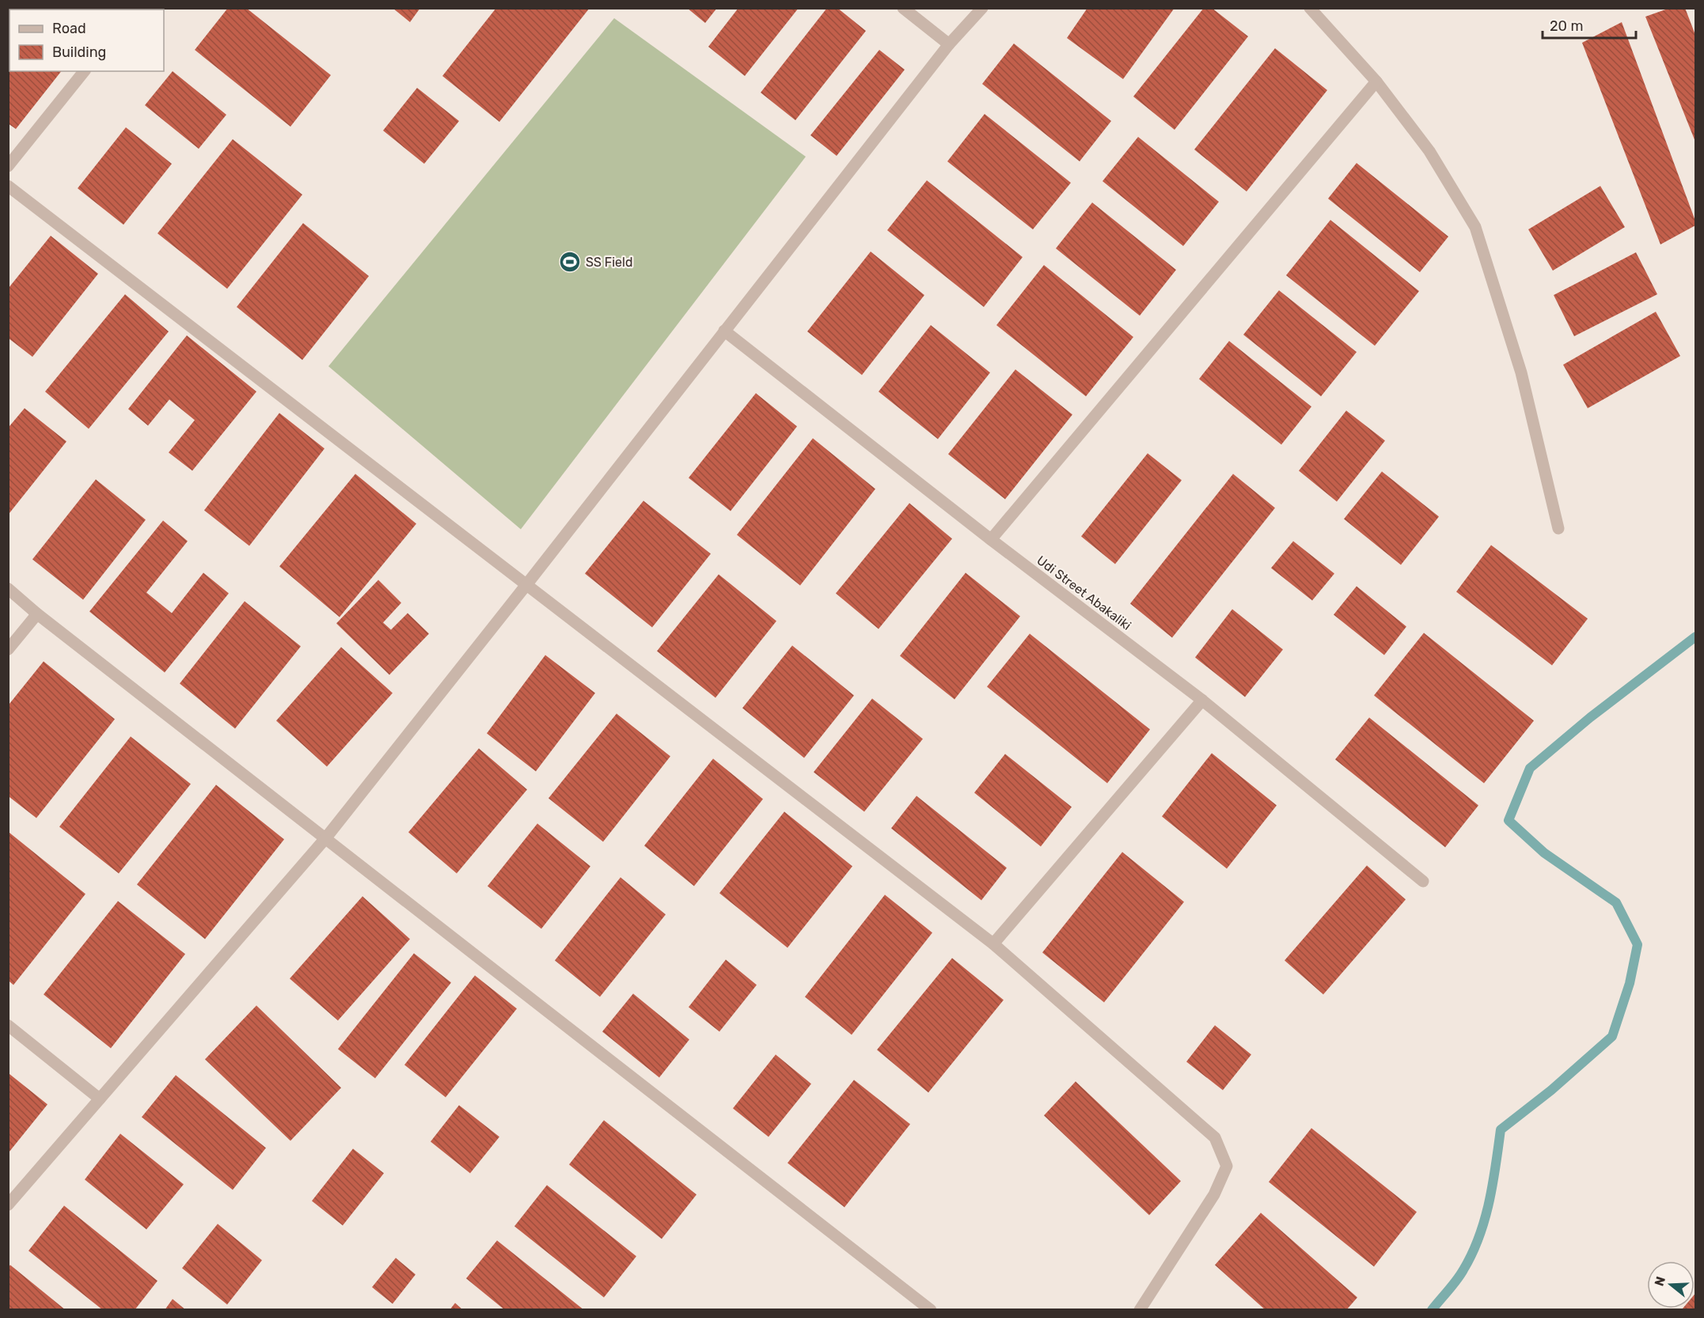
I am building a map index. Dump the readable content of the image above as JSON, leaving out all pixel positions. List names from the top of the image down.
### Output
{
  "streets": {
    "street": ["Udi Street Abakaliki"]
  },
  "places": {
    "sports": ["SS Field"]
  },
  "legend": ["Road", "Building"],
  "scale_bar": "20 m",
  "north": "left"
}
